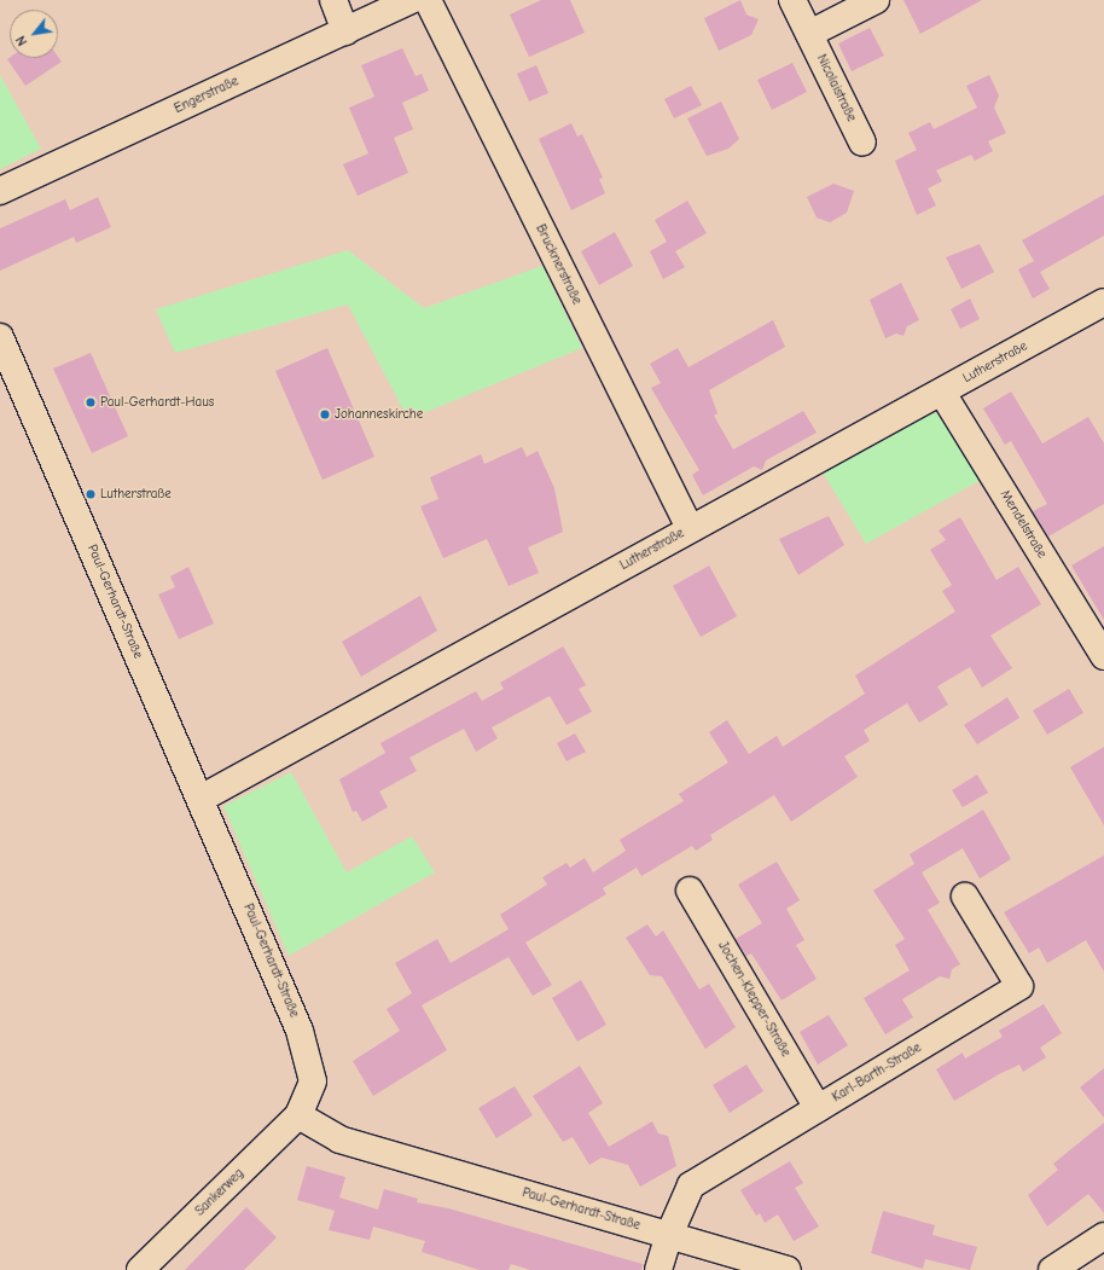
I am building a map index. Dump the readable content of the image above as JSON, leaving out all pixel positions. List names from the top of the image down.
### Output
{
  "streets": {
    "street": [
      "Nicolaistraße",
      "Engerstraße",
      "Brucknerstraße",
      "Lutherstraße",
      "Mendelstraße",
      "Paul-Gerhardt-Straße",
      "Jochen-Klepper-Straße",
      "Karl-Barth-Straße",
      "Sankerweg"
    ]
  },
  "crossings": [
    ["Brucknerstraße", "Lutherstraße"],
    ["Lutherstraße", "Mendelstraße"],
    ["Lutherstraße", "Paul-Gerhardt-Straße"],
    ["Paul-Gerhardt-Straße", "Karl-Barth-Straße"],
    ["Paul-Gerhardt-Straße", "Sankerweg"],
    ["Jochen-Klepper-Straße", "Karl-Barth-Straße"]
  ],
  "places": ["Paul-Gerhardt-Haus", "Johanneskirche", "Lutherstraße"],
  "north": "bottom left"
}
